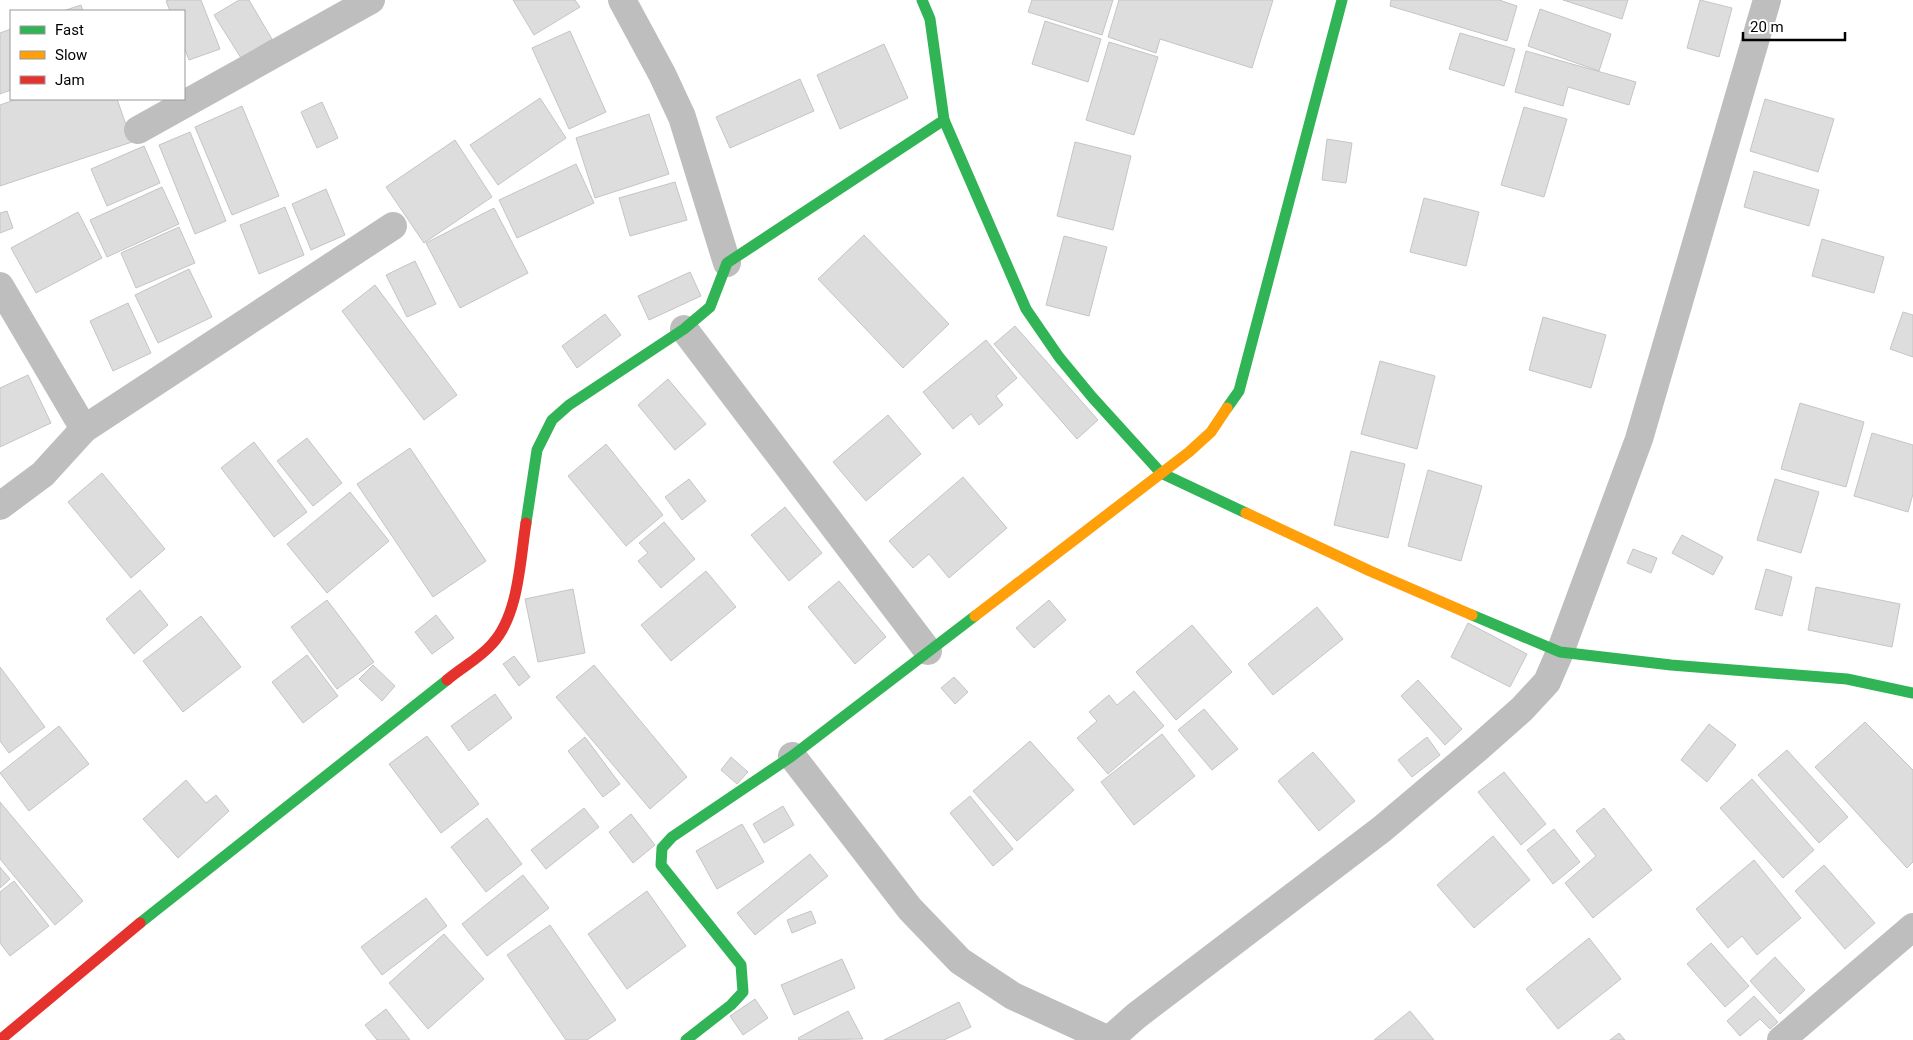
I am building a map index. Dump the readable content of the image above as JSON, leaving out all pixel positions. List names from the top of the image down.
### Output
{
  "legend": ["Fast", "Slow", "Jam"],
  "scale_bar": "20 m"
}
